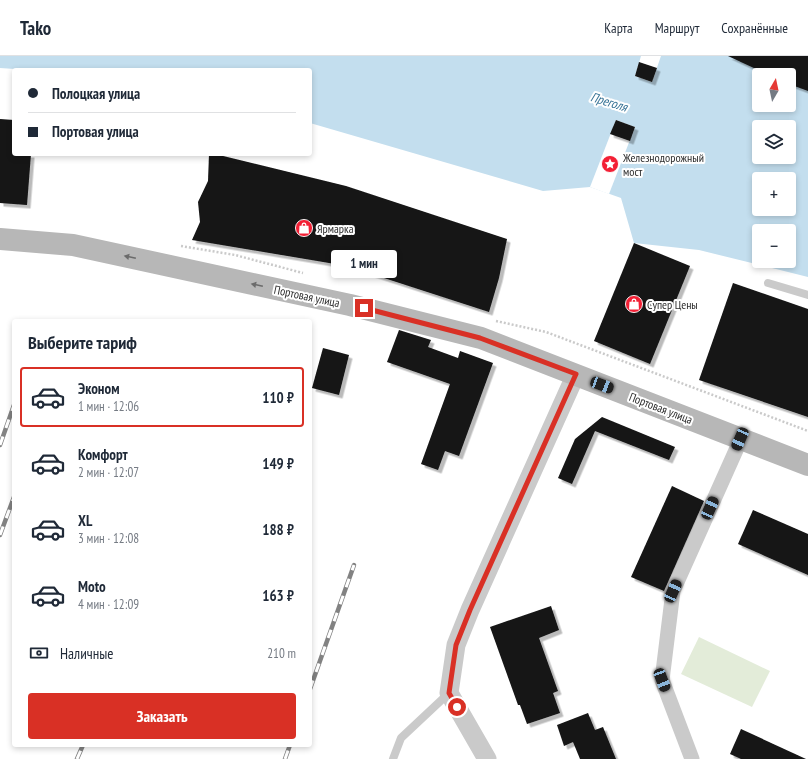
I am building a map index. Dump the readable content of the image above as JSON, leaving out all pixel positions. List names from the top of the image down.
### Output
{
  "streets": {
    "main road": ["Портовая улица"]
  },
  "one_way": ["Портовая улица"],
  "water": ["Преголя"],
  "places": {
    "place": ["Железнодорожный мост"],
    "shop": ["Ярмарка", "Супер Цены"]
  },
  "north": "top",
  "page": {
    "header": "Tako",
    "nav": ["Карта", "Маршрут", "Сохранённые"],
    "map_buttons": ["+", "−"],
    "banner": ["Полоцкая улица", "Портовая улица"],
    "bubble": "1 мин",
    "heading": "Выберите тариф",
    "list": [
      {
        "name": "Эконом",
        "note": "1 мин · 12:06",
        "value": "110 ₽"
      },
      {
        "name": "Комфорт",
        "note": "2 мин · 12:07",
        "value": "149 ₽"
      },
      {
        "name": "XL",
        "note": "3 мин · 12:08",
        "value": "188 ₽"
      },
      {
        "name": "Moto",
        "note": "4 мин · 12:09",
        "value": "163 ₽"
      }
    ],
    "pay": ["Наличные", "210 m"],
    "buttons": "Заказать"
  }
}
